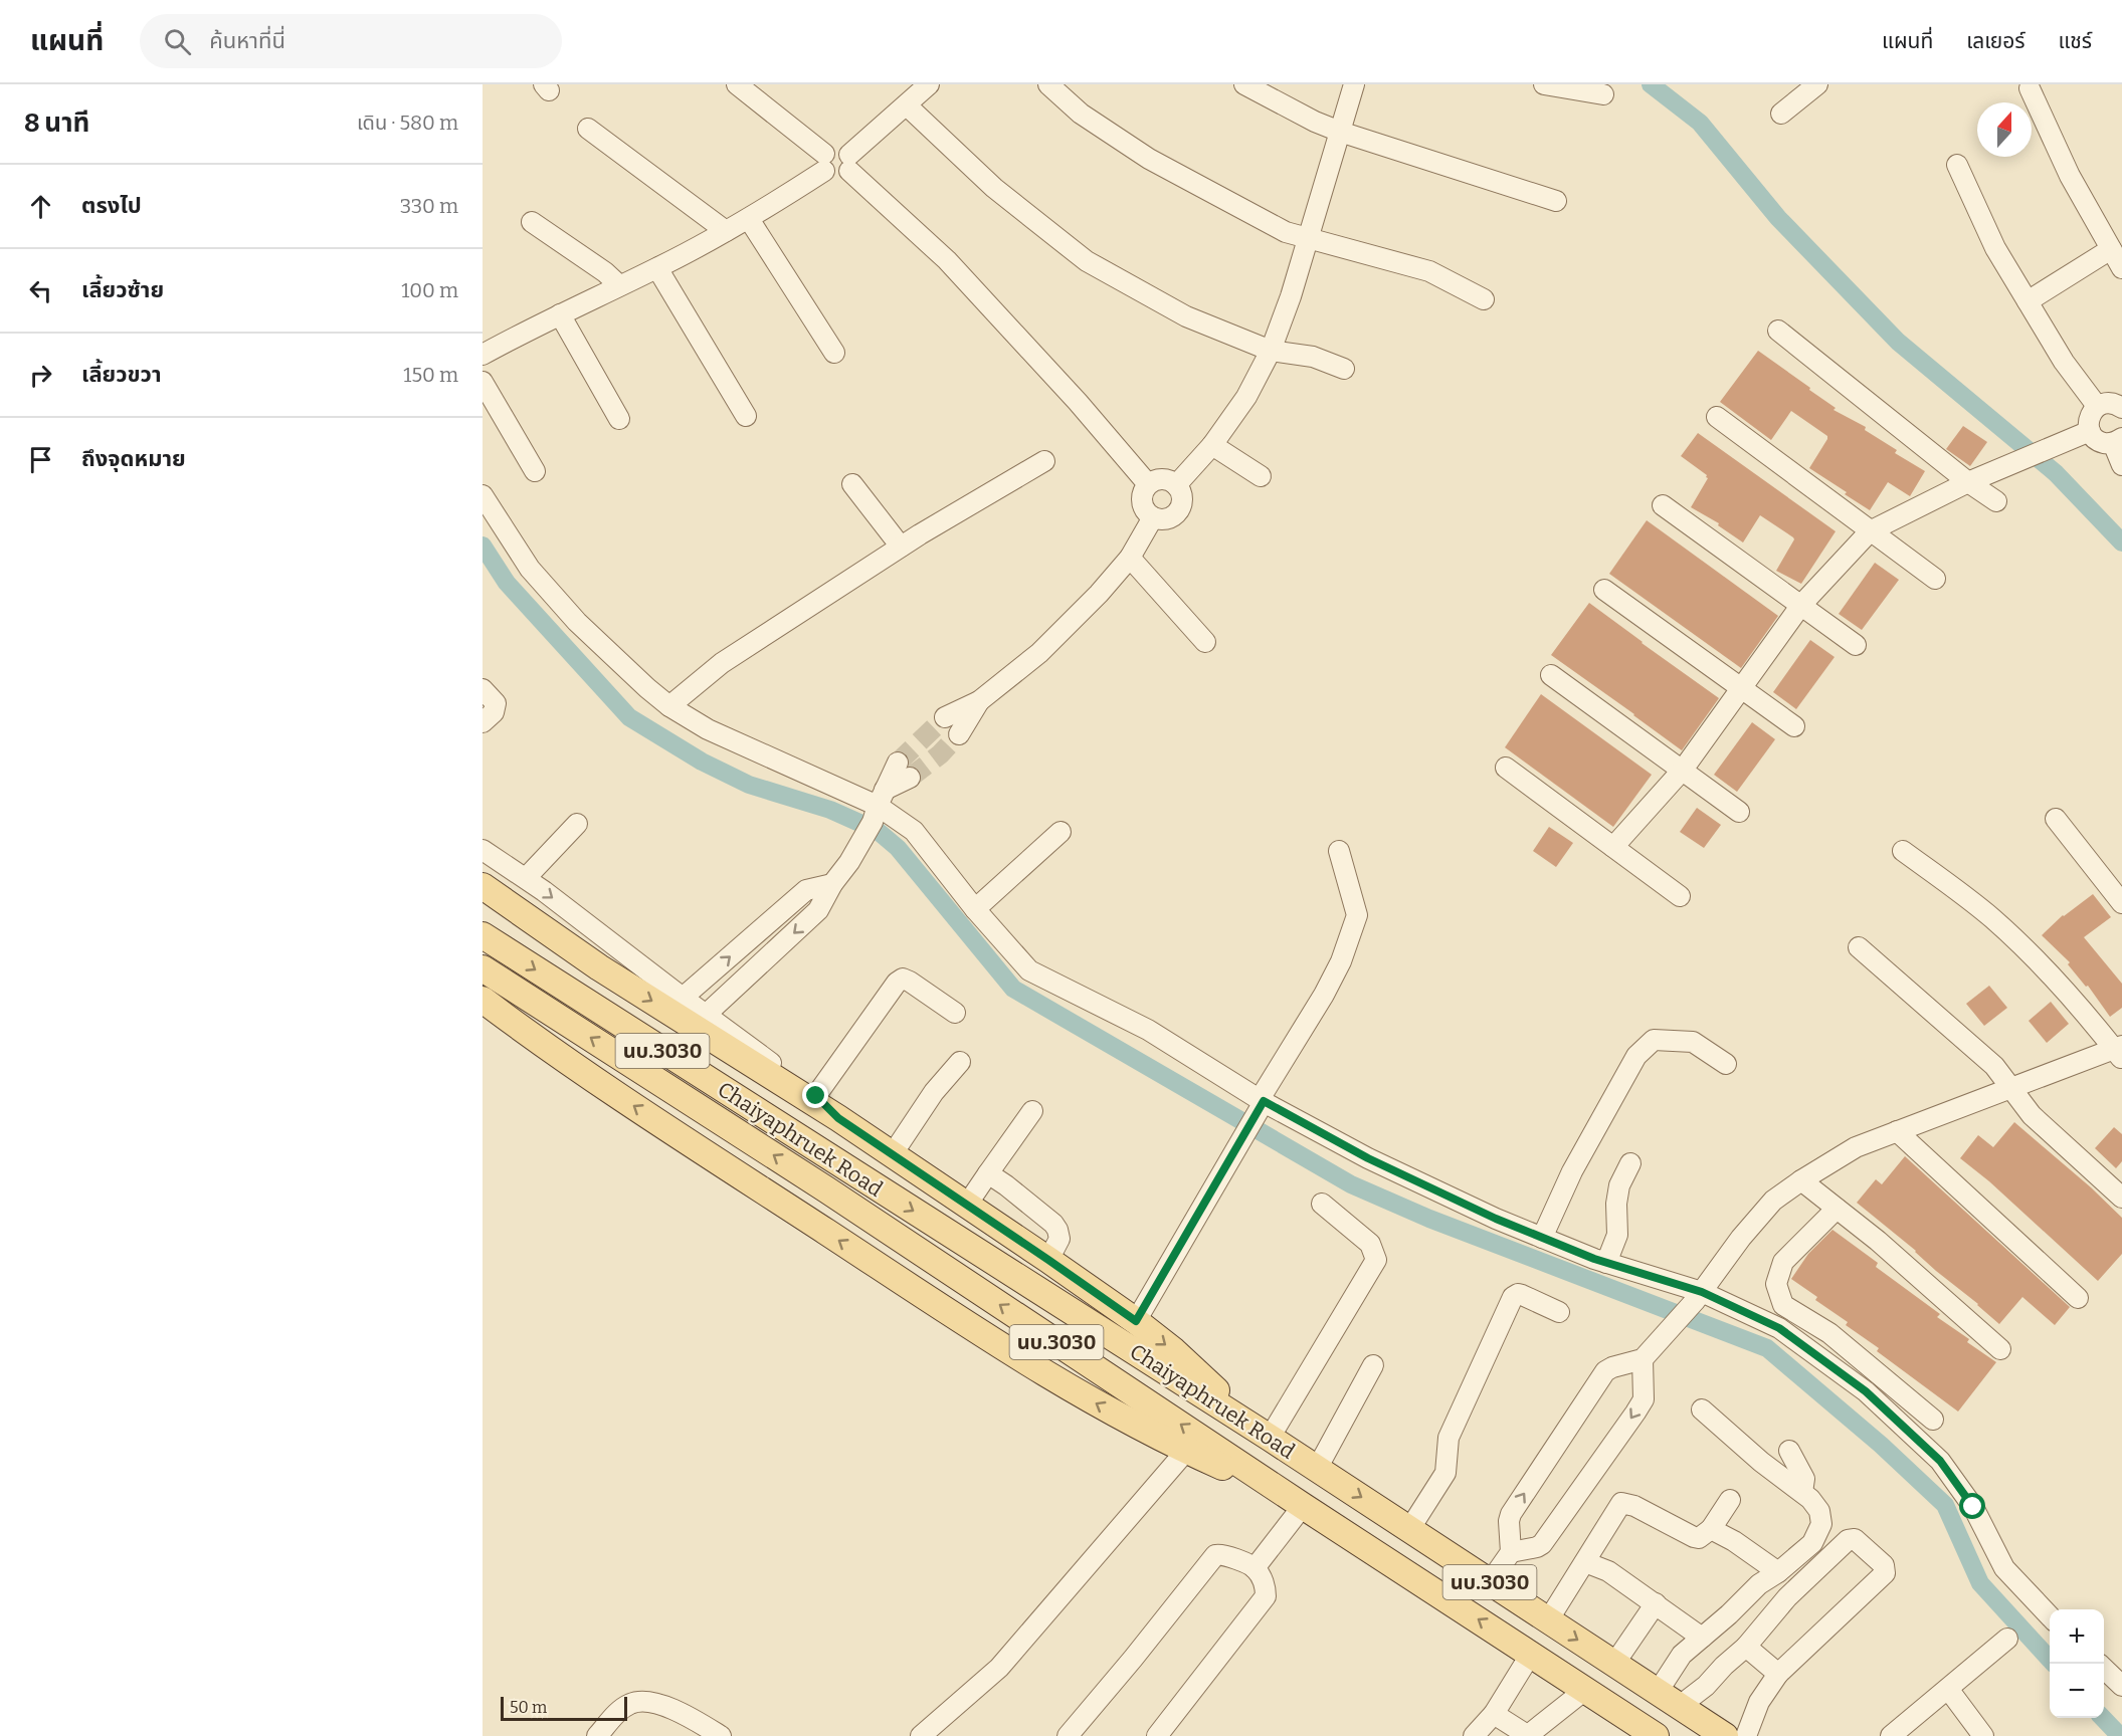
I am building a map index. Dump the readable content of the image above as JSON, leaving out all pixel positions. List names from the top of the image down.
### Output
{
  "streets": {
    "main road": ["นบ.3030", "Chaiyaphruek Road"]
  },
  "scale_bar": "50 m",
  "north": "top",
  "page": {
    "header": "แผนที่",
    "search": "ค้นหาที่นี่",
    "nav": ["แผนที่", "เลเยอร์", "แชร์"],
    "heading": ["8 นาที", "เดิน · 580 m"],
    "list": [
      ["ตรงไป", "330 m"],
      ["เลี้ยวซ้าย", "100 m"],
      ["เลี้ยวขวา", "150 m"],
      "ถึงจุดหมาย"
    ],
    "map_buttons": ["+", "−"],
    "scale": "50 m"
  }
}
